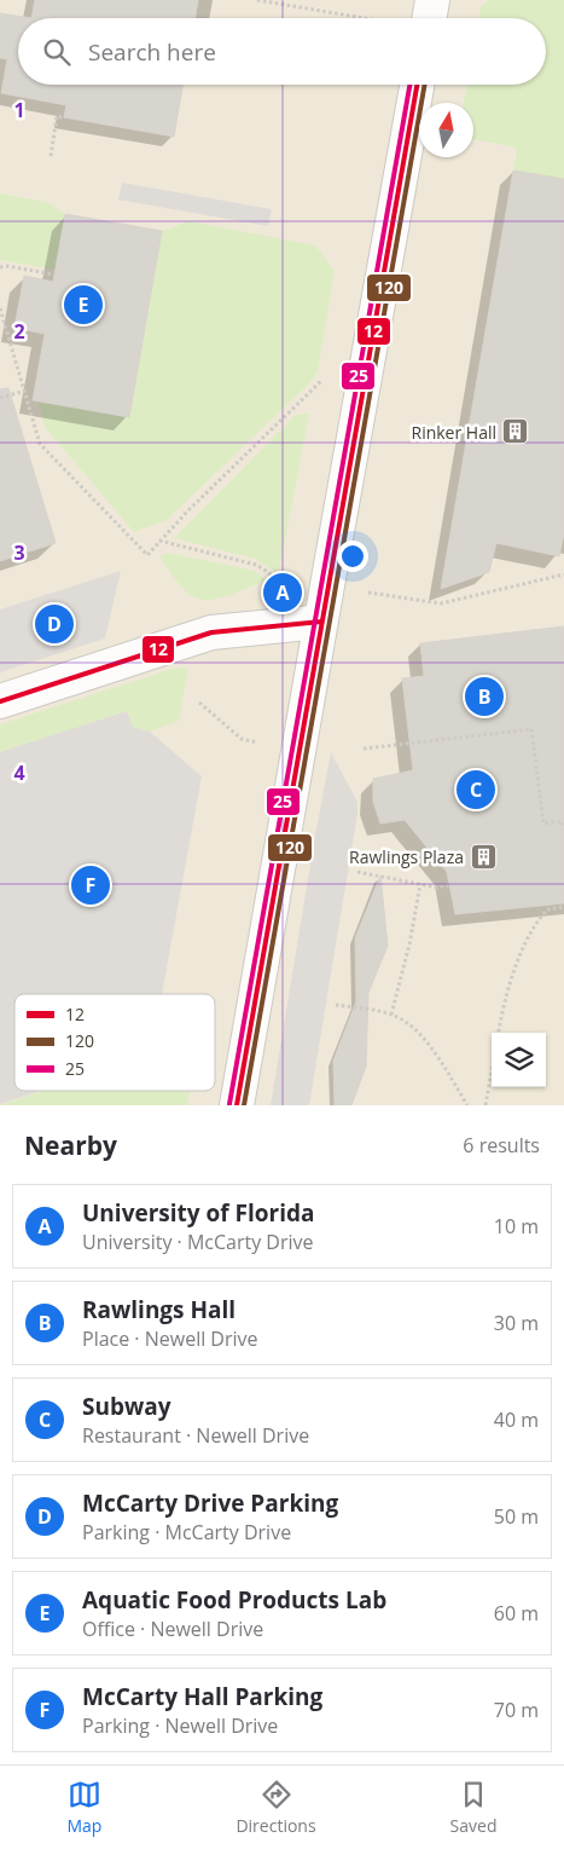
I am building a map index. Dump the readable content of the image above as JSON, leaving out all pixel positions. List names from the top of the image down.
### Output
{
  "places": {
    "building": ["Rinker Hall", "Rawlings Plaza"]
  },
  "lines": ["transit line 12", "transit line 120", "transit line 25"],
  "legend": ["12", "120", "25"],
  "north": "top",
  "page": {
    "search": "Search here",
    "pins": [
      "E",
      "A",
      "D",
      "B",
      "C",
      "F"
    ],
    "heading": ["Nearby", "6 results"],
    "list": [
      {
        "mark": "A",
        "name": "University of Florida",
        "note": "University · McCarty Drive",
        "value": "10 m"
      },
      {
        "mark": "B",
        "name": "Rawlings Hall",
        "note": "Place · Newell Drive",
        "value": "30 m"
      },
      {
        "mark": "C",
        "name": "Subway",
        "note": "Restaurant · Newell Drive",
        "value": "40 m"
      },
      {
        "mark": "D",
        "name": "McCarty Drive Parking",
        "note": "Parking · McCarty Drive",
        "value": "50 m"
      },
      {
        "mark": "E",
        "name": "Aquatic Food Products Lab",
        "note": "Office · Newell Drive",
        "value": "60 m"
      },
      {
        "mark": "F",
        "name": "McCarty Hall Parking",
        "note": "Parking · Newell Drive",
        "value": "70 m"
      }
    ],
    "nav": ["Map", "Directions", "Saved"]
  },
  "grid": {
    "rows": [
      "1",
      "2",
      "3",
      "4"
    ]
  }
}
